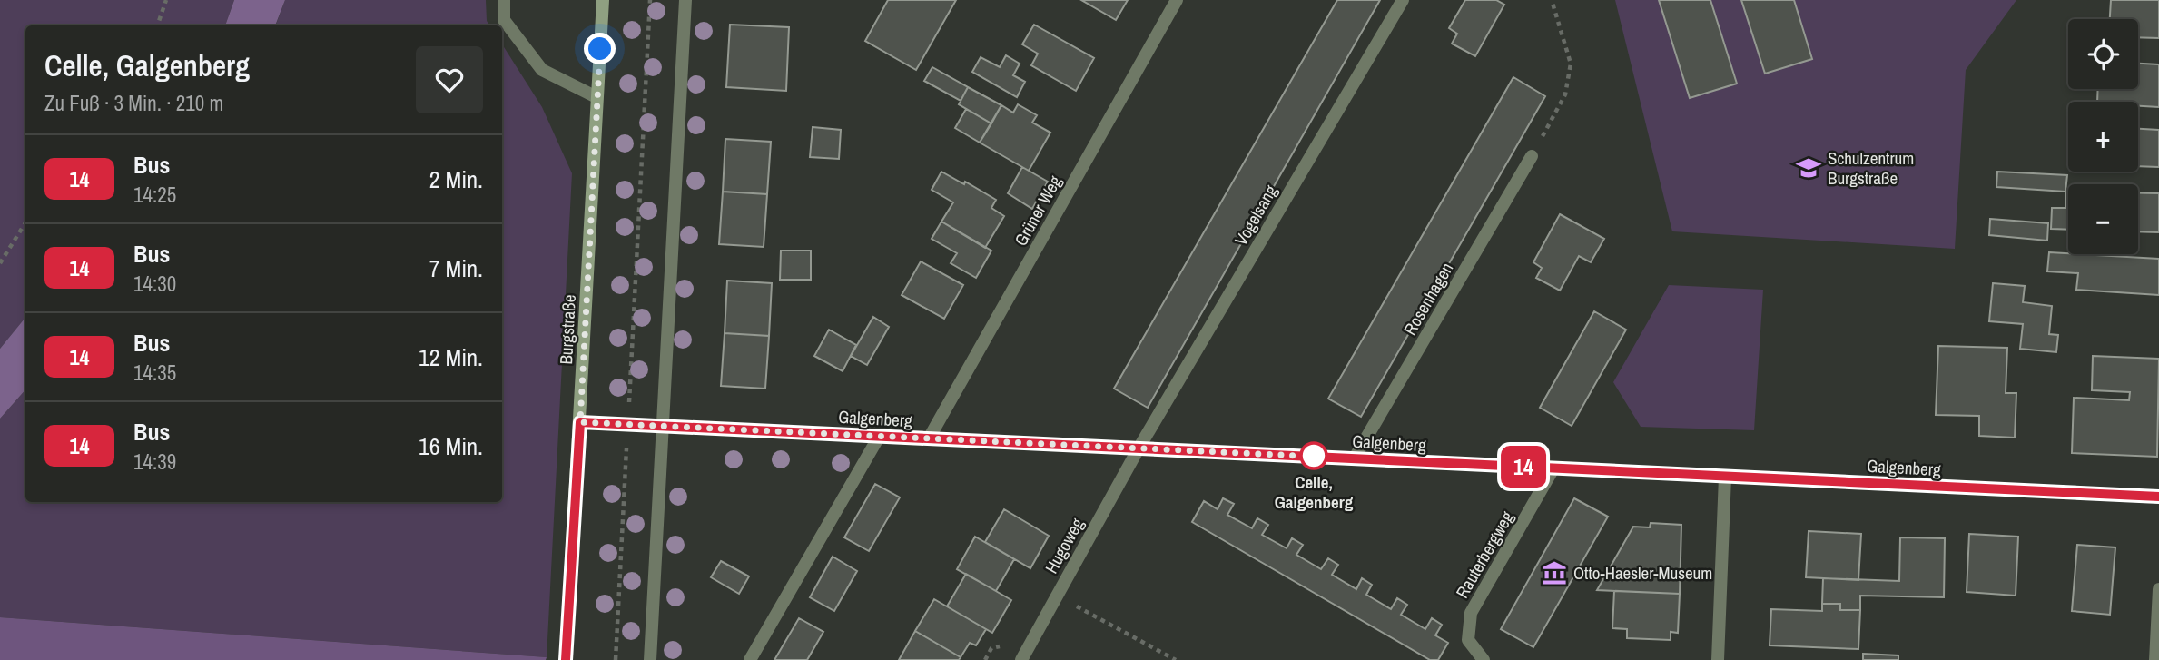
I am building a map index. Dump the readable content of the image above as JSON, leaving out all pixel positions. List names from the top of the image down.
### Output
{
  "streets": {
    "street": [
      "Grüner Weg",
      "Vogelsang",
      "Rosenhagen",
      "Burgstraße",
      "Galgenberg",
      "Hugoweg",
      "Rauterbergweg"
    ]
  },
  "crossings": [
    ["Grüner Weg", "Galgenberg"],
    ["Vogelsang", "Galgenberg"],
    ["Vogelsang", "Hugoweg"],
    ["Rosenhagen", "Galgenberg"],
    ["Burgstraße", "Galgenberg"],
    ["Galgenberg", "Hugoweg"],
    ["Galgenberg", "Rauterbergweg"]
  ],
  "places": {
    "school or university": ["Schulzentrum Burgstraße"],
    "other": ["Celle, Galgenberg"],
    "museum": ["Otto-Haesler-Museum"]
  },
  "lines": ["bus line 14"],
  "page": {
    "on_map": "14",
    "map_buttons": ["+", "−"],
    "heading": ["Celle, Galgenberg", "Zu Fuß · 3 Min. · 210 m"],
    "list": [
      {
        "mark": "14",
        "name": "Bus",
        "note": "14:25",
        "value": "2 Min."
      },
      {
        "mark": "14",
        "name": "Bus",
        "note": "14:30",
        "value": "7 Min."
      },
      {
        "mark": "14",
        "name": "Bus",
        "note": "14:35",
        "value": "12 Min."
      },
      {
        "mark": "14",
        "name": "Bus",
        "note": "14:39",
        "value": "16 Min."
      }
    ]
  }
}
